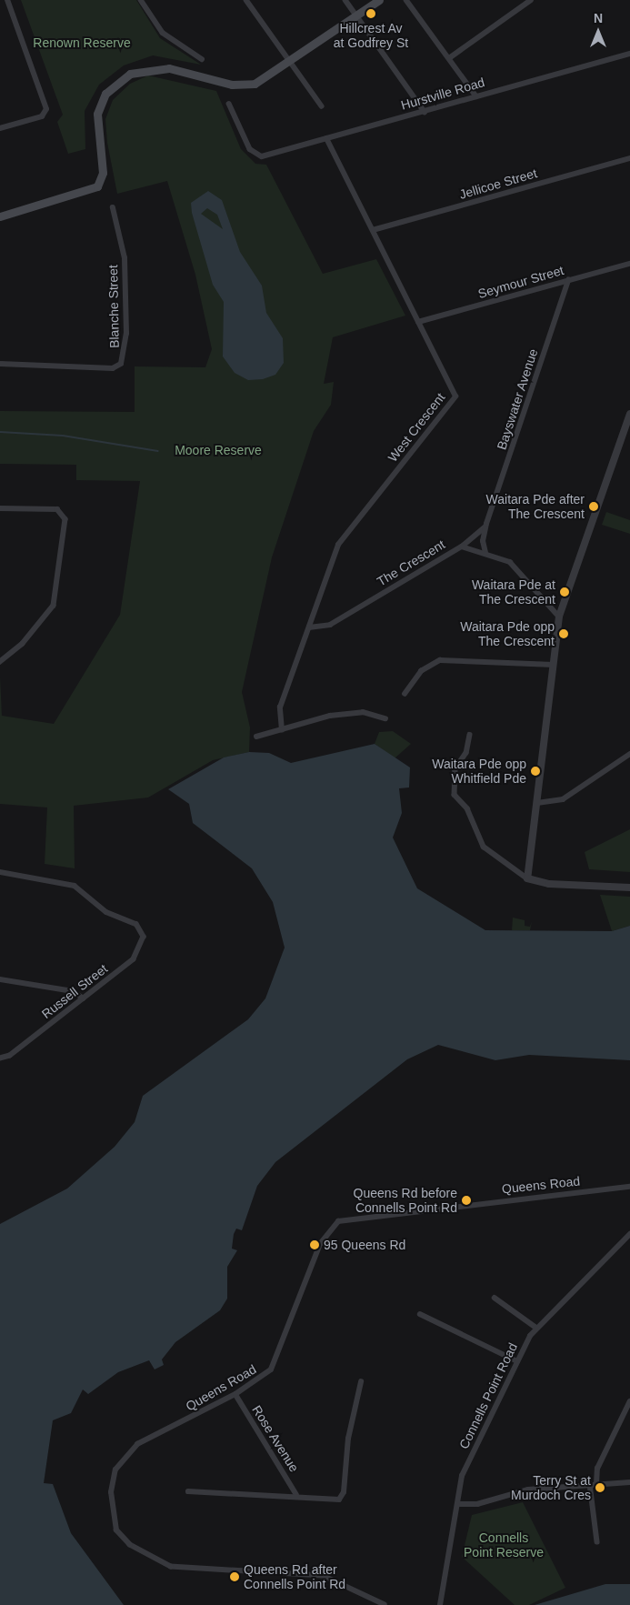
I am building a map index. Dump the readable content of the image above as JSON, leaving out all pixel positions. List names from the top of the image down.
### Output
{
  "streets": {
    "street": [
      "Hurstville Road",
      "Jellicoe Street",
      "Seymour Street",
      "Blanche Street",
      "Bayswater Avenue",
      "West Crescent",
      "The Crescent",
      "Russell Street",
      "Queens Road",
      "Connells Point Road",
      "Rose Avenue"
    ]
  },
  "crossings": [
    ["Hurstville Road", "West Crescent"],
    ["Jellicoe Street", "West Crescent"],
    ["Seymour Street", "Bayswater Avenue"],
    ["Seymour Street", "West Crescent"],
    ["Bayswater Avenue", "The Crescent"],
    ["West Crescent", "The Crescent"],
    ["Queens Road", "Rose Avenue"]
  ],
  "parks": ["Renown Reserve", "Moore Reserve", "Connells Point Reserve"],
  "places": [
    "Hillcrest Av at Godfrey St",
    "Waitara Pde after The Crescent",
    "Waitara Pde at The Crescent",
    "Waitara Pde opp The Crescent",
    "Waitara Pde opp Whitfield Pde",
    "Queens Rd before Connells Point Rd",
    "95 Queens Rd",
    "Terry St at Murdoch Cres",
    "Queens Rd after Connells Point Rd"
  ],
  "north": "top"
}
